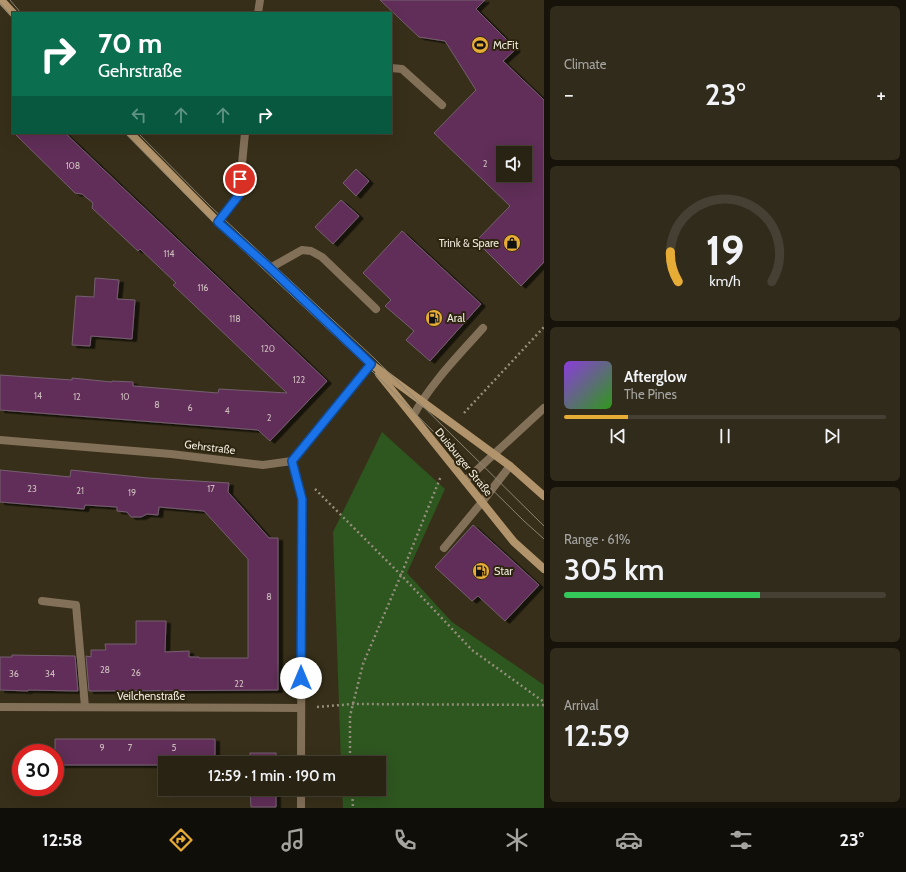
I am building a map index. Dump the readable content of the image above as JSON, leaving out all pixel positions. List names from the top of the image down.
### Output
{
  "streets": {
    "main road": ["Duisburger Straße"],
    "street": ["Gehrstraße", "Veilchenstraße"]
  },
  "places": {
    "sports": ["McFit"],
    "shop": ["Trink & Spare"],
    "fuel station": ["Aral", "Star"]
  },
  "house_numbers": [
    "2",
    "108",
    "114",
    "116",
    "118",
    "120",
    "122",
    "14",
    "12",
    "10",
    "8",
    "6",
    "4",
    "2",
    "23",
    "17",
    "21",
    "19",
    "8",
    "28",
    "26",
    "36",
    "34",
    "22",
    "9",
    "7",
    "5"
  ],
  "page": {
    "tile": [
      "Climate",
      ["Range · 61%", "305 km"],
      ["Arrival", "12:59"]
    ],
    "turn": ["70 m", "Gehrstraße"],
    "heat": ["−", "23°", "+"],
    "song": ["Afterglow", "The Pines"],
    "limit": "30",
    "trip": "12:59 · 1 min · 190 m",
    "tabs": ["12:58", "23°"],
    "gauge": ["19", "km/h"]
  }
}
